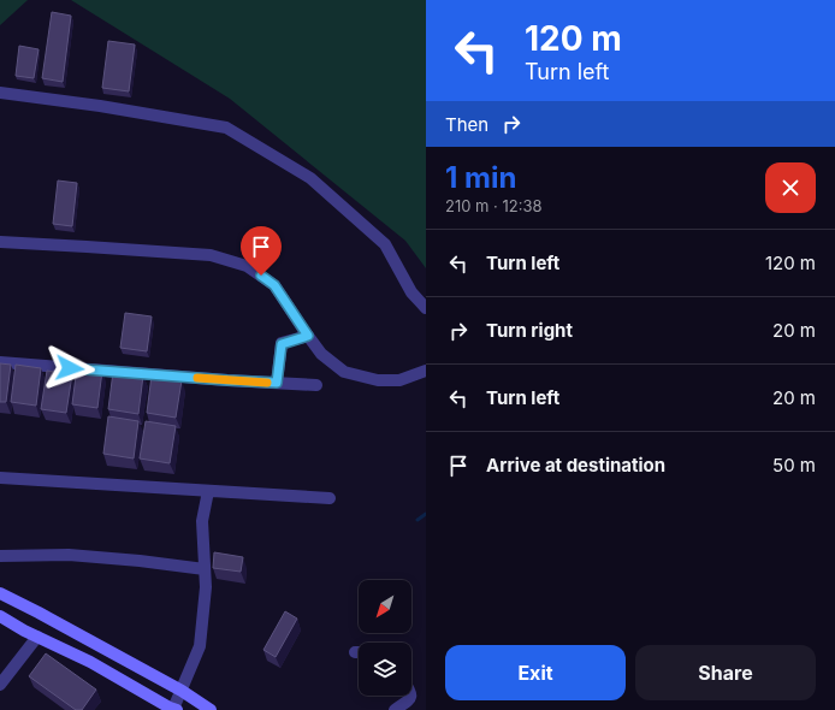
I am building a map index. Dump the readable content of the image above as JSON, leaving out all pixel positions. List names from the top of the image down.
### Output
{
  "north": "bottom left",
  "page": {
    "turn": ["120 m", "Turn left"],
    "then": "Then",
    "heading": ["1 min", "210 m · 12:38"],
    "list": [
      {
        "name": "Turn left",
        "value": "120 m"
      },
      {
        "name": "Turn right",
        "value": "20 m"
      },
      {
        "name": "Turn left",
        "value": "20 m"
      },
      {
        "name": "Arrive at destination",
        "value": "50 m"
      }
    ],
    "buttons": ["Exit", "Share"]
  }
}
